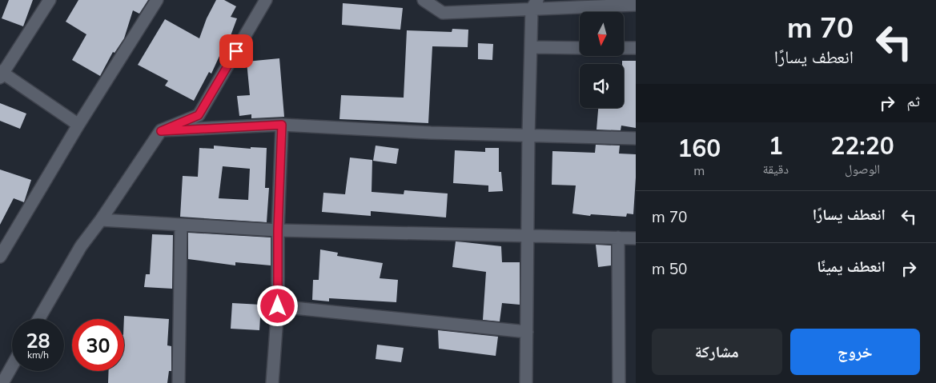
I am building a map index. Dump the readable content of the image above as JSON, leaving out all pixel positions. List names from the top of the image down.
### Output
{
  "north": "bottom",
  "page": {
    "turn": ["70 m", "انعطف يسارًا"],
    "then": "ثم",
    "eta": [
      "22:20",
      "الوصول",
      "1",
      "دقيقة",
      "160",
      "m"
    ],
    "list": [
      {
        "name": "انعطف يسارًا",
        "value": "70 m"
      },
      {
        "name": "انعطف يمينًا",
        "value": "50 m"
      }
    ],
    "speed": "28 km/h",
    "limit": "30",
    "buttons": ["خروج", "مشاركة"]
  }
}
